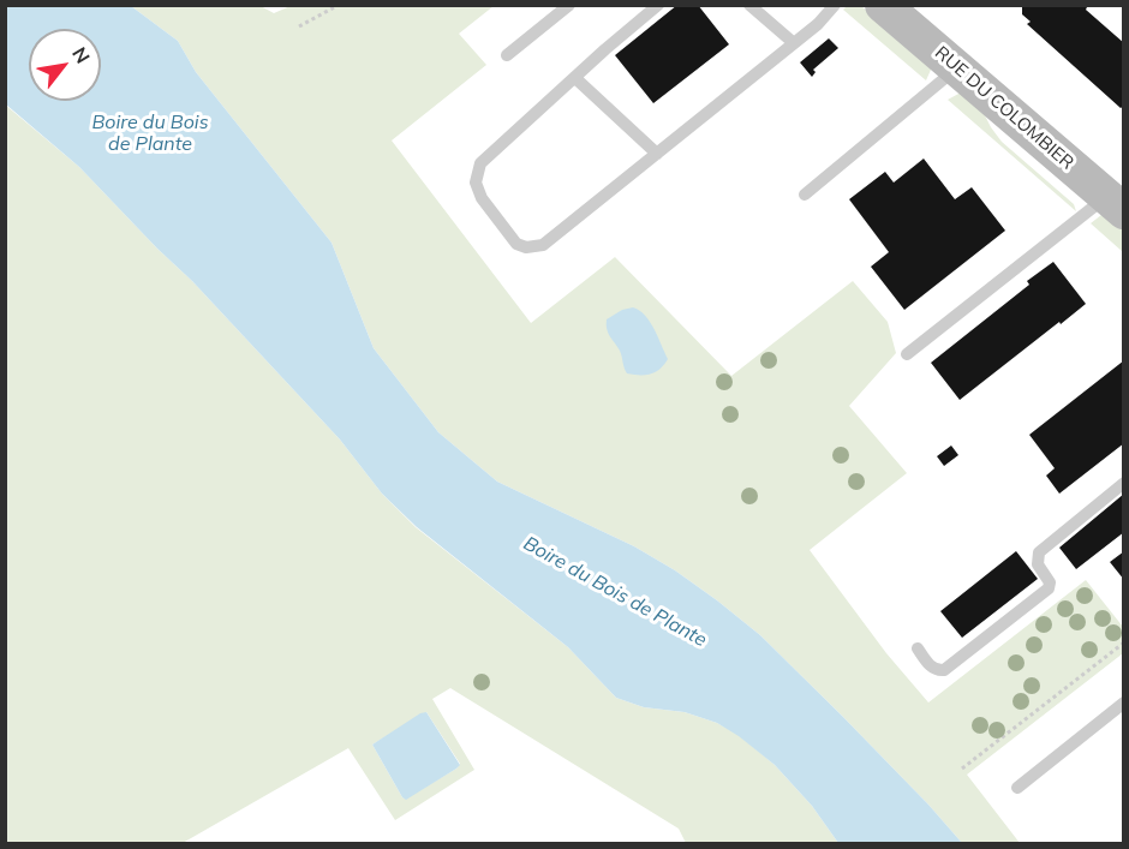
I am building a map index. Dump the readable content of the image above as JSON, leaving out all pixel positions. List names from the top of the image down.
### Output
{
  "streets": {
    "main road": ["RUE DU COLOMBIER"]
  },
  "water": ["Boire du Bois de Plante"],
  "north": "top right"
}
